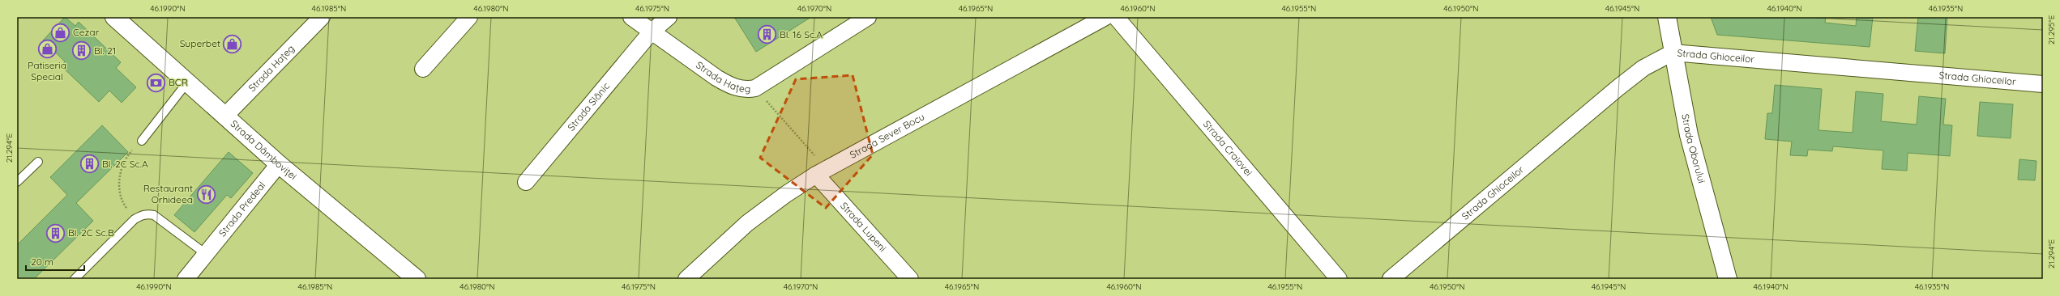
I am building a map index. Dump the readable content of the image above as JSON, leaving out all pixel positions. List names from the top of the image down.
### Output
{
  "streets": {
    "street": [
      "Strada Ghioceilor",
      "Strada Hațeg",
      "Strada Slănic",
      "Strada Sever Bocu",
      "Strada Craiovei",
      "Strada Oborului",
      "Strada Dâmboviței",
      "Strada Predeal",
      "Strada Lupeni"
    ]
  },
  "crossings": [
    ["Strada Ghioceilor", "Strada Oborului"],
    ["Strada Hațeg", "Strada Slănic"],
    ["Strada Hațeg", "Strada Dâmboviței"],
    ["Strada Sever Bocu", "Strada Lupeni"],
    ["Strada Dâmboviței", "Strada Predeal"]
  ],
  "places": {
    "shop": ["Cezar", "Superbet", "Patiseria Special"],
    "building": [
      "Bl. 16 Sc.A",
      "Bl. 21",
      "Bl. 2C Sc.A",
      "Bl. 2C Sc.B"
    ],
    "bank": ["BCR"],
    "restaurant": ["Restaurant Orhideea"]
  },
  "scale_bar": "20 m",
  "coordinates": [
    "46.1990°N",
    "46.1985°N",
    "46.1980°N",
    "46.1975°N",
    "46.1970°N",
    "46.1965°N",
    "46.1960°N",
    "46.1955°N",
    "46.1950°N",
    "46.1945°N",
    "46.1940°N",
    "46.1935°N",
    "21.295°E",
    "21.294°E"
  ]
}
